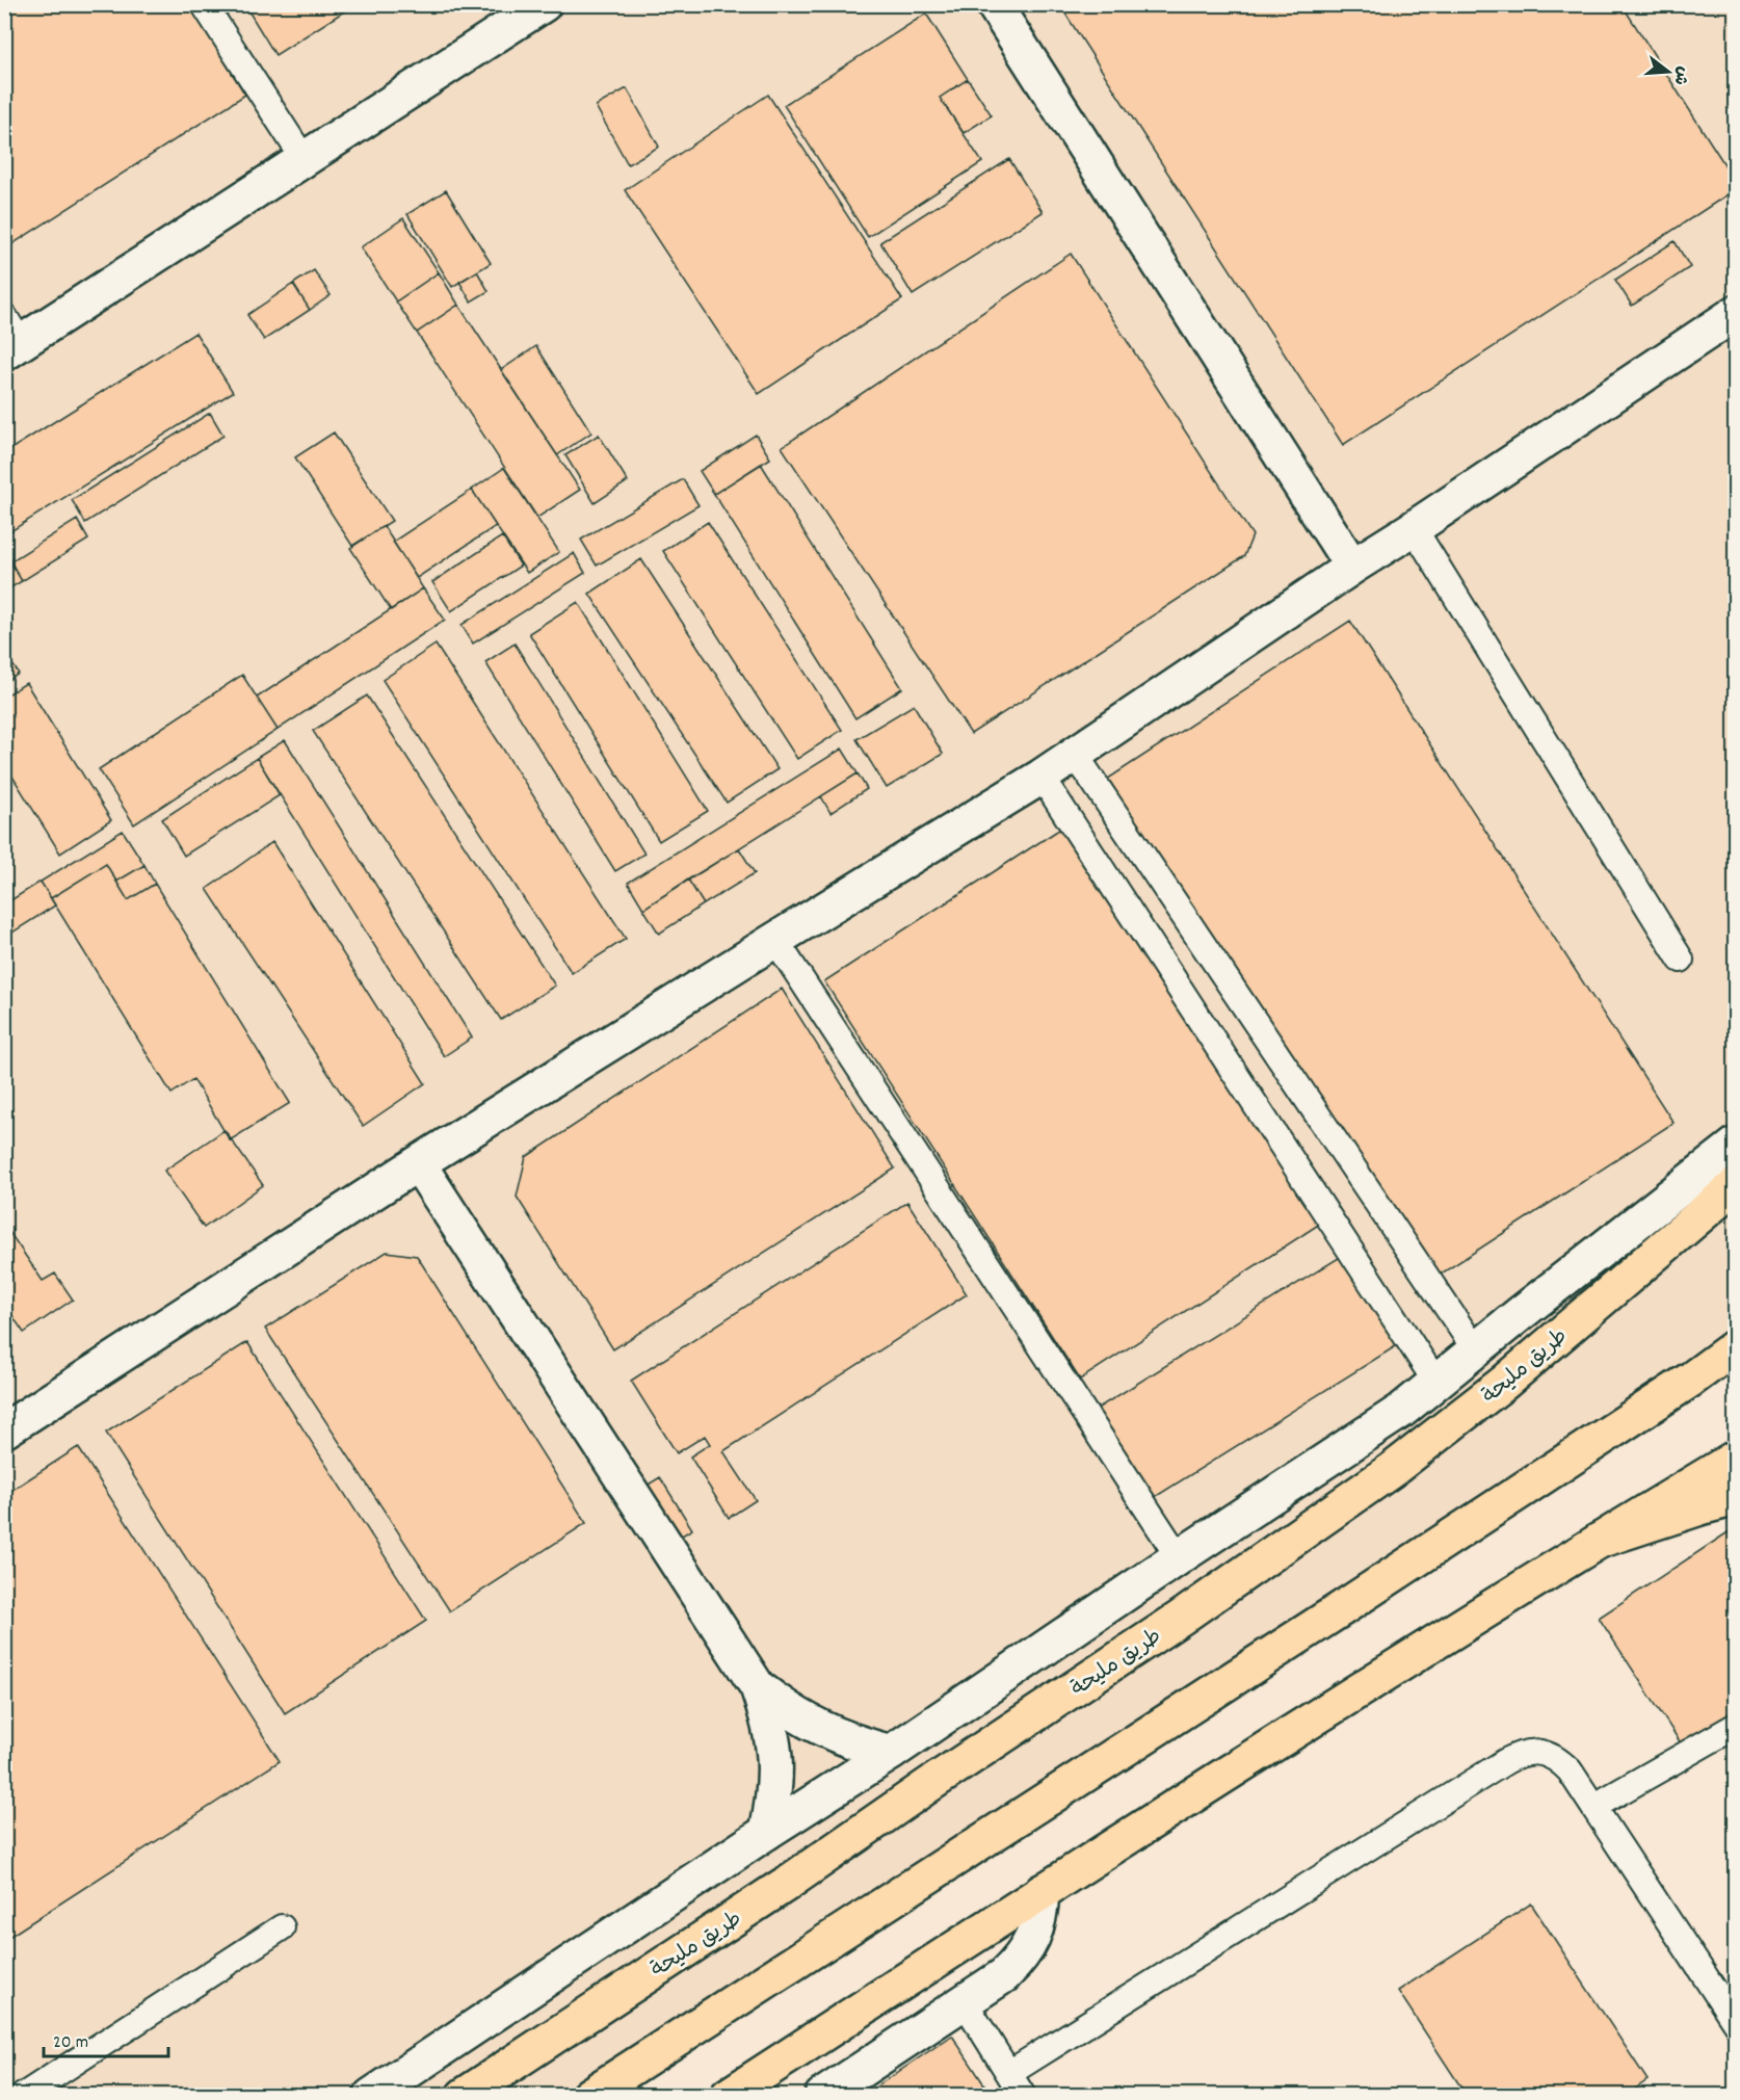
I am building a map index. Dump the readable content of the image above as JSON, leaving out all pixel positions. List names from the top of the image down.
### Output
{
  "streets": {
    "main road": ["طريق مليحة"]
  },
  "scale_bar": "20 m",
  "north": "right"
}
